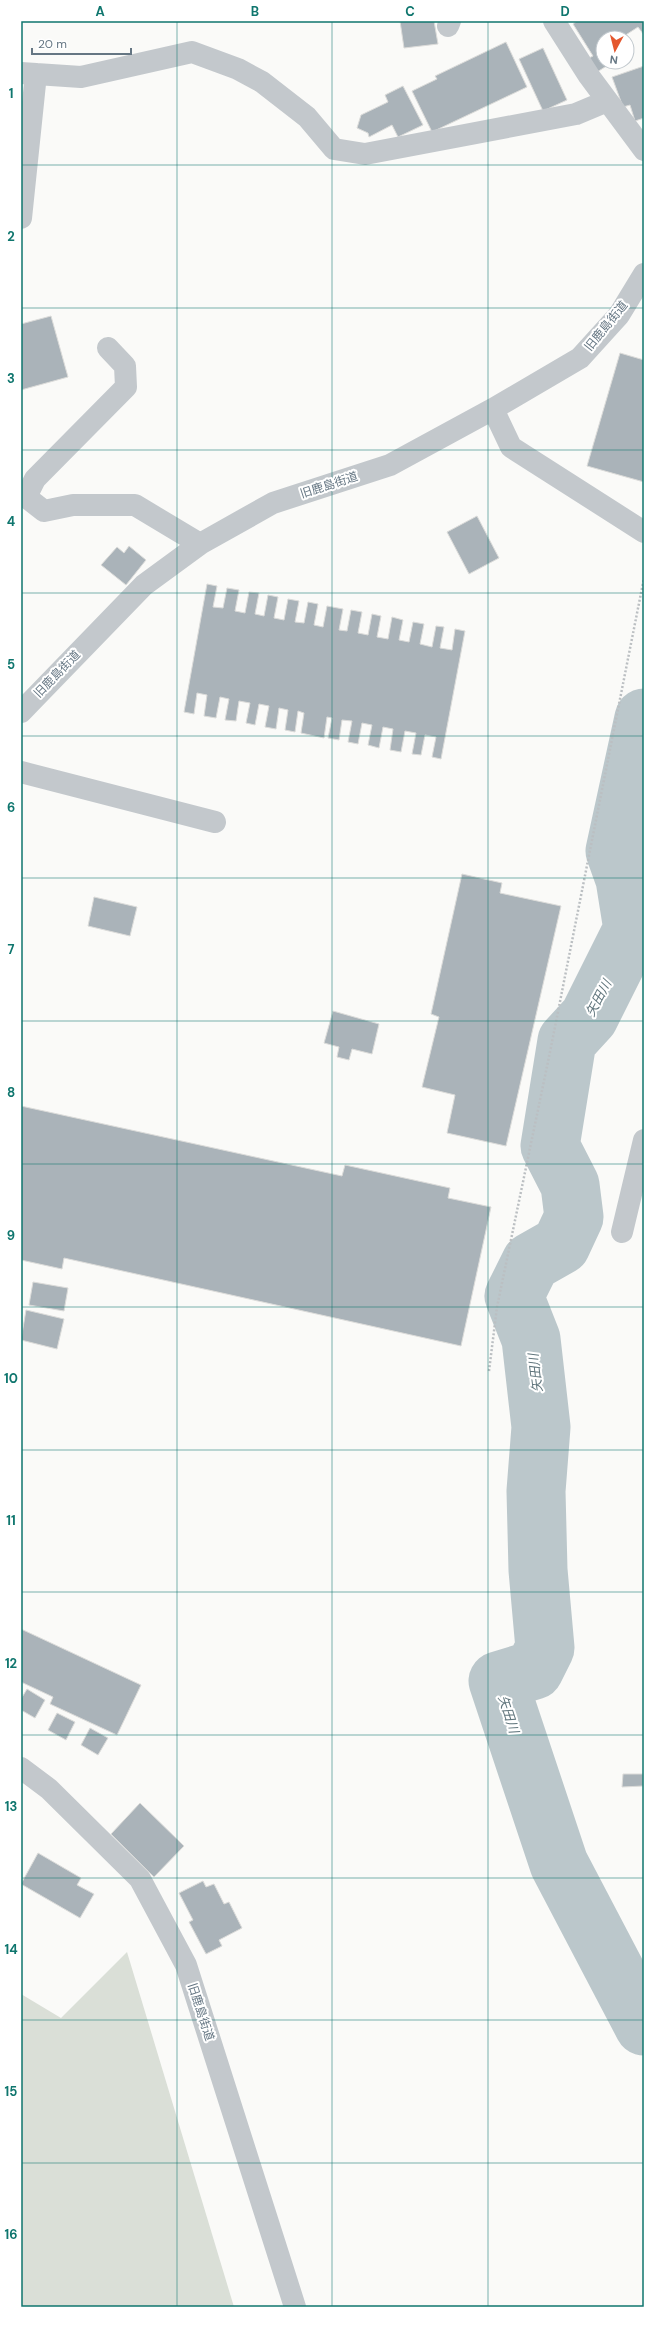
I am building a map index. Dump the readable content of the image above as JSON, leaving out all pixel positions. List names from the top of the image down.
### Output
{
  "streets": {
    "street": ["旧鹿島街道"]
  },
  "water": ["矢田川"],
  "scale_bar": "20 m",
  "north": "bottom",
  "grid": {
    "columns": [
      "A",
      "B",
      "C",
      "D"
    ],
    "rows": [
      "1",
      "2",
      "3",
      "4",
      "5",
      "6",
      "7",
      "8",
      "9",
      "10",
      "11",
      "12",
      "13",
      "14",
      "15",
      "16"
    ]
  }
}
